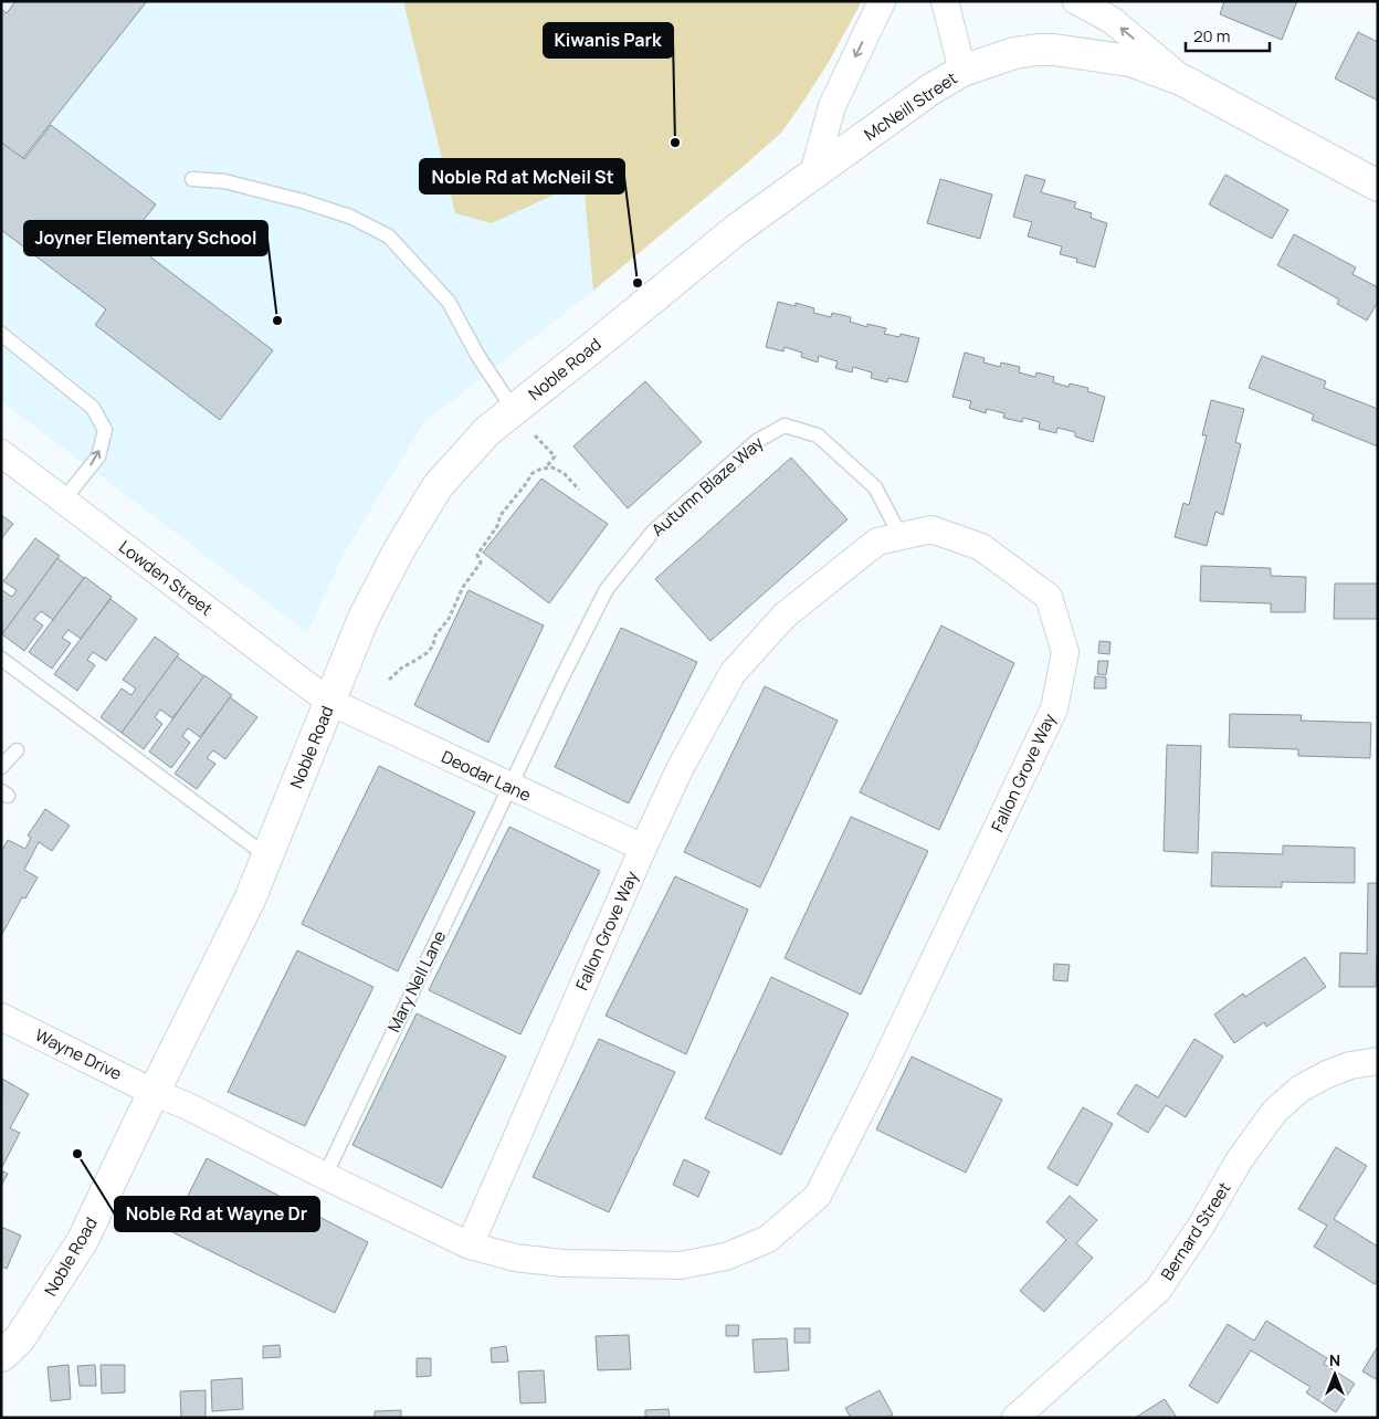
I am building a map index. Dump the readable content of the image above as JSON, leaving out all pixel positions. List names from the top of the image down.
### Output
{
  "streets": {
    "street": [
      "McNeill Street",
      "Noble Road",
      "Lowden Street",
      "Fallon Grove Way",
      "Deodar Lane",
      "Wayne Drive",
      "Bernard Street"
    ],
    "lane": ["Autumn Blaze Way", "Mary Nell Lane"]
  },
  "crossings": [
    ["McNeill Street", "Noble Road"],
    ["Noble Road", "Lowden Street"],
    ["Noble Road", "Fallon Grove Way"],
    ["Noble Road", "Deodar Lane"],
    ["Noble Road", "Wayne Drive"],
    ["Autumn Blaze Way", "Fallon Grove Way"],
    ["Autumn Blaze Way", "Deodar Lane"],
    ["Autumn Blaze Way", "Mary Nell Lane"],
    ["Lowden Street", "Deodar Lane"],
    ["Fallon Grove Way", "Deodar Lane"],
    ["Fallon Grove Way", "Mary Nell Lane"],
    ["Fallon Grove Way", "Wayne Drive"],
    ["Deodar Lane", "Mary Nell Lane"]
  ],
  "places": [
    "Kiwanis Park",
    "Noble Rd at McNeil St",
    "Joyner Elementary School",
    "Noble Rd at Wayne Dr"
  ],
  "scale_bar": "20 m",
  "north": "top"
}
